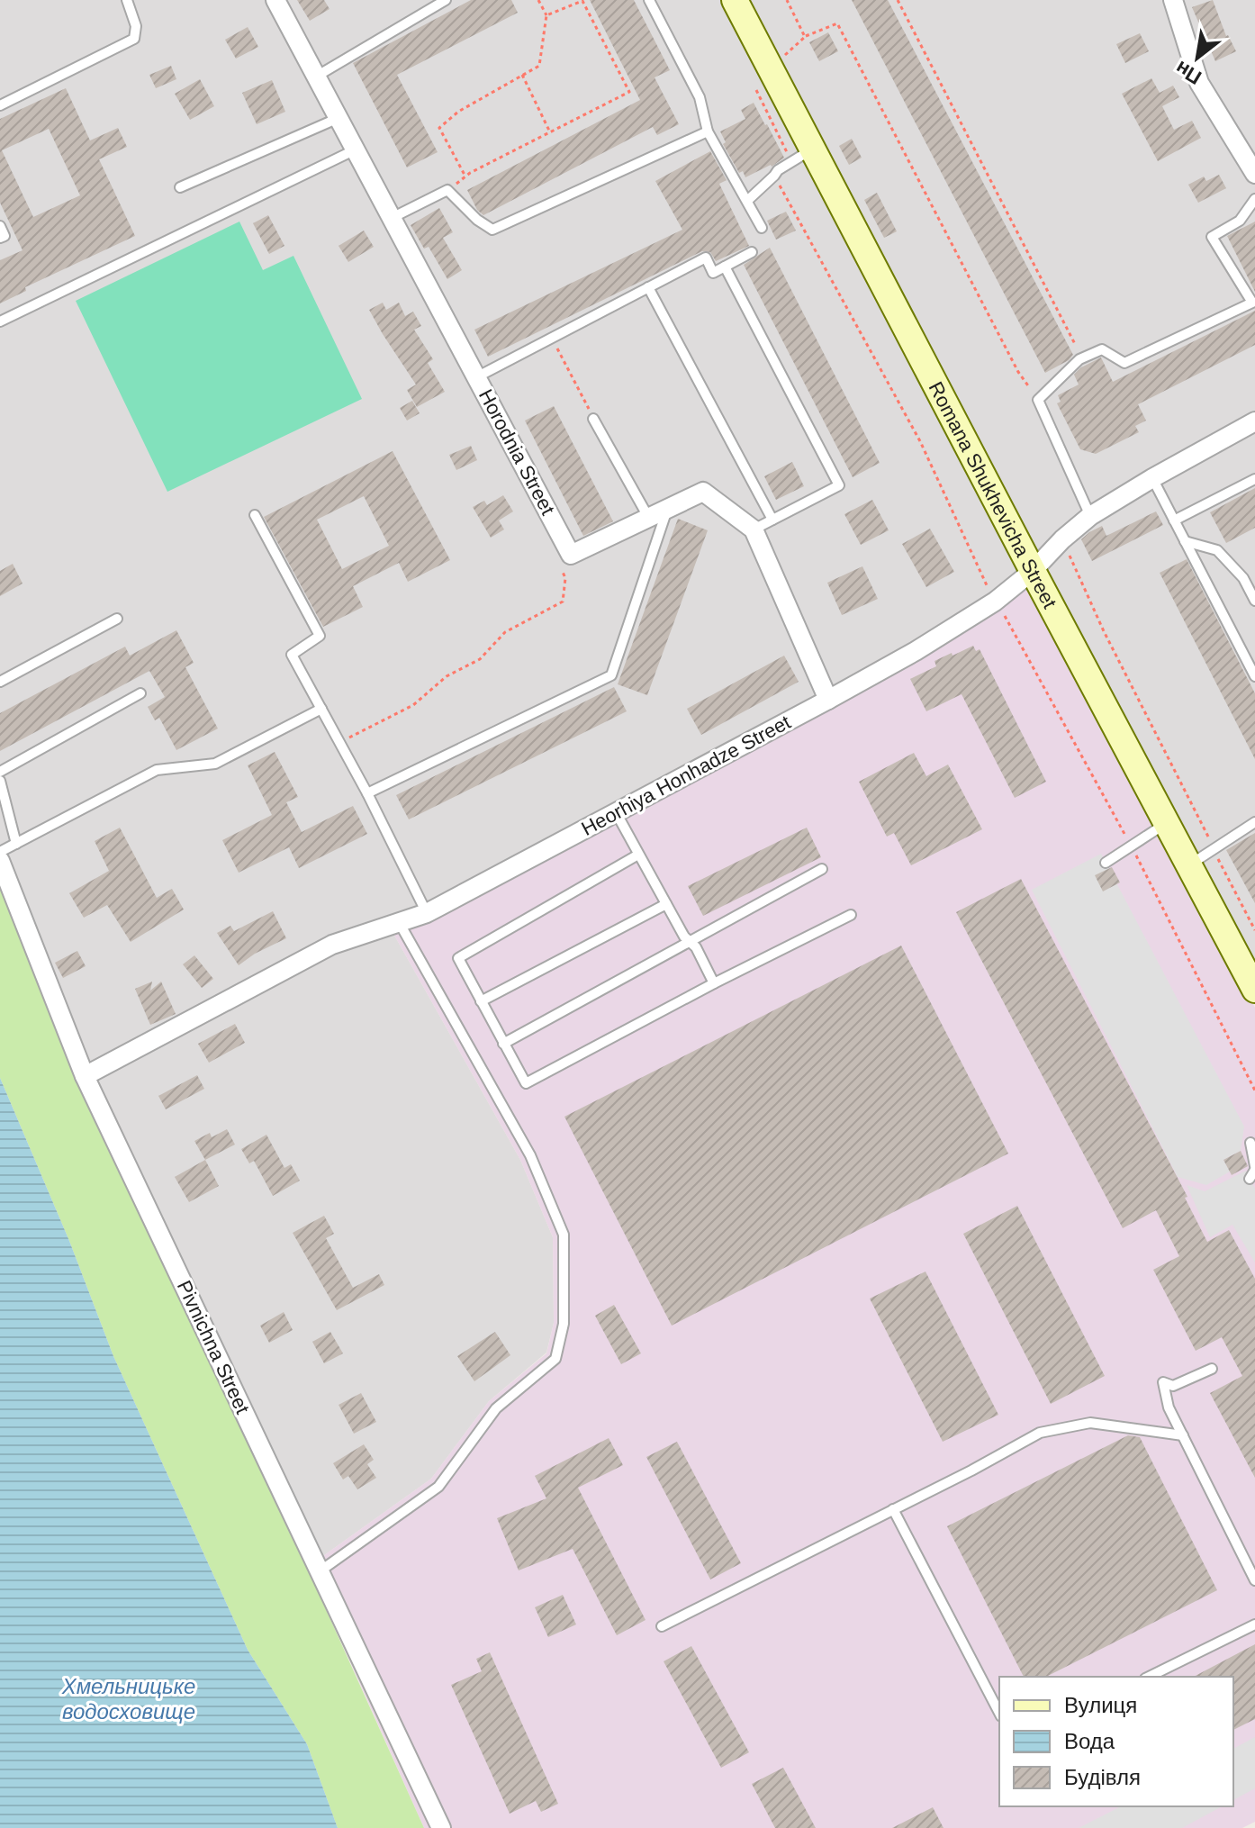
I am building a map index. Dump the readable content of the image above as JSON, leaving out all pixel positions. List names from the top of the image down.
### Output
{
  "streets": {
    "main road": ["Romana Shukhevicha Street"],
    "street": ["Horodnia Street", "Heorhiya Honhadze Street", "Pivnichna Street"]
  },
  "crossings": [
    ["Romana Shukhevicha Street", "Heorhiya Honhadze Street"],
    ["Heorhiya Honhadze Street", "Pivnichna Street"]
  ],
  "water": ["Хмельницьке водосховище"],
  "legend": ["Вулиця", "Вода", "Будівля"],
  "north": "bottom left"
}
